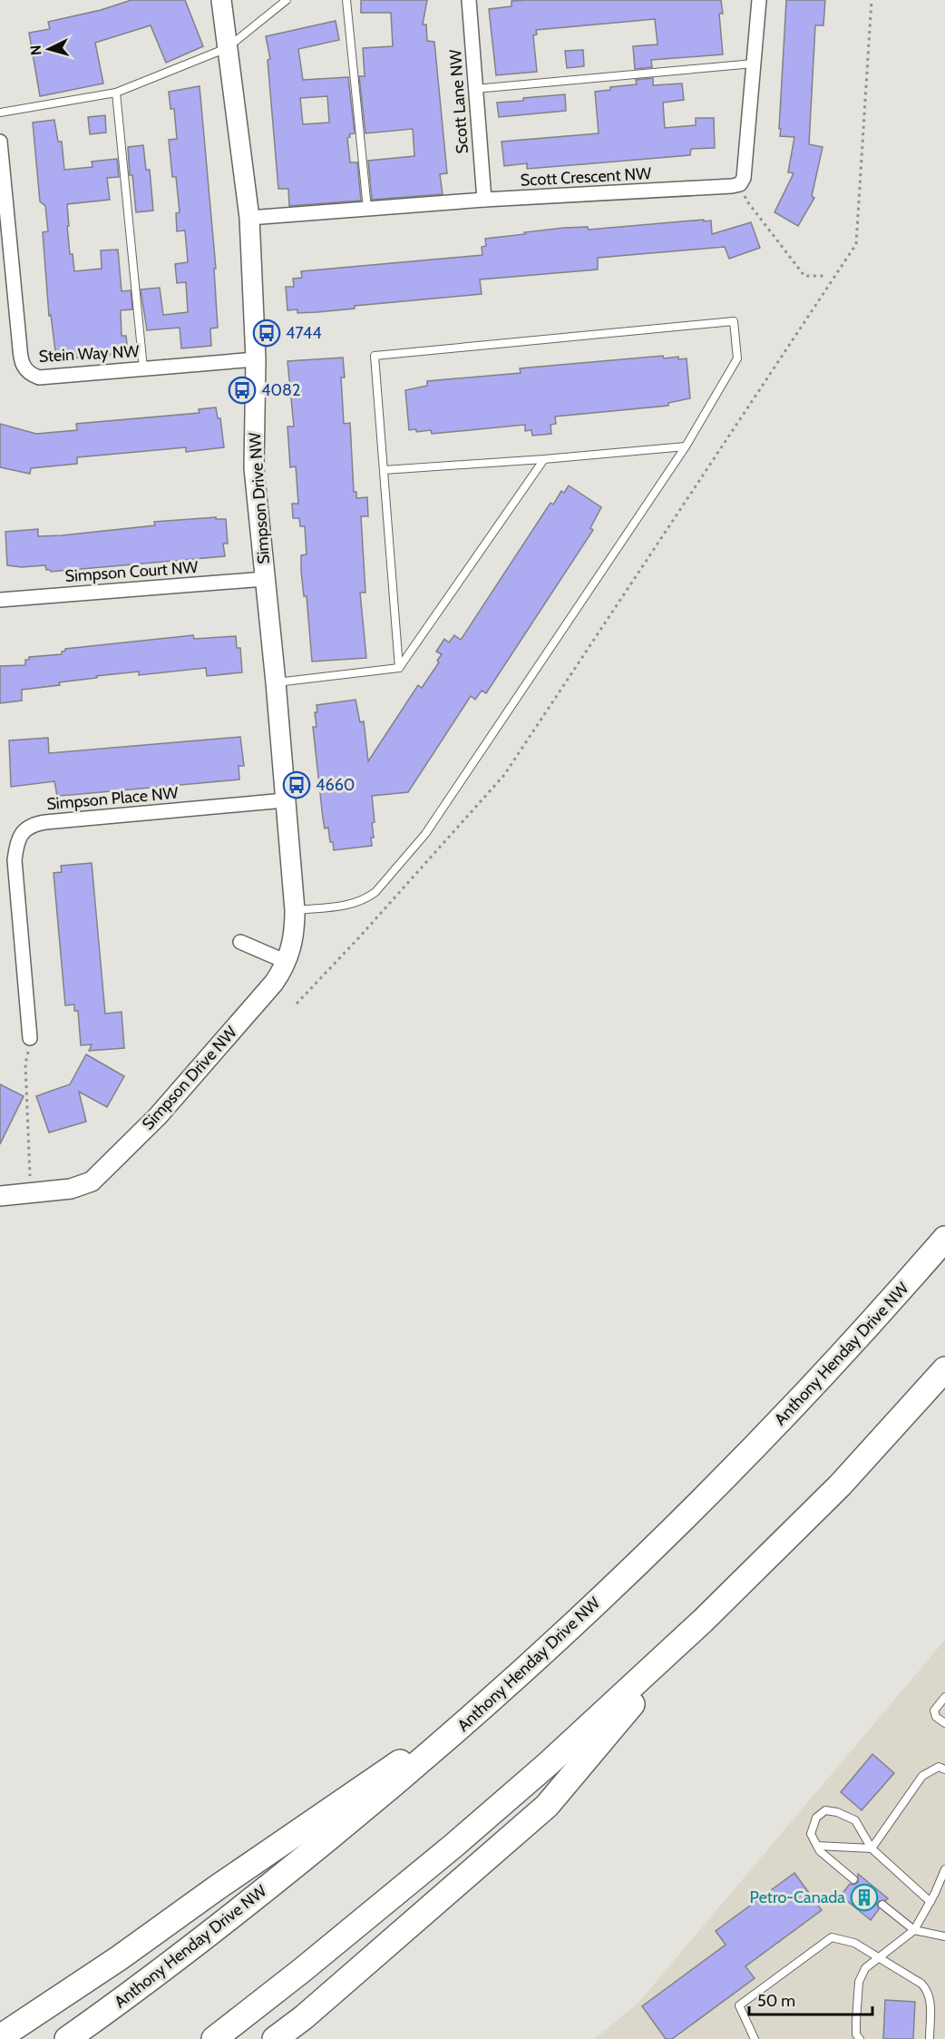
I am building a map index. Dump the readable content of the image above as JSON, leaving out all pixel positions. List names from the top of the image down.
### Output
{
  "streets": {
    "highway": ["Anthony Henday Drive NW"],
    "street": [
      "Scott Lane NW",
      "Scott Crescent NW",
      "Stein Way NW",
      "Simpson Drive NW",
      "Simpson Court NW",
      "Simpson Place NW"
    ]
  },
  "crossings": [
    ["Scott Lane NW", "Scott Crescent NW"],
    ["Scott Crescent NW", "Simpson Drive NW"],
    ["Stein Way NW", "Simpson Drive NW"],
    ["Simpson Drive NW", "Simpson Court NW"],
    ["Simpson Drive NW", "Simpson Place NW"]
  ],
  "places": {
    "bus stop": ["4744", "4082", "4660"],
    "building": ["Petro-Canada"]
  },
  "scale_bar": "50 m",
  "north": "left"
}
